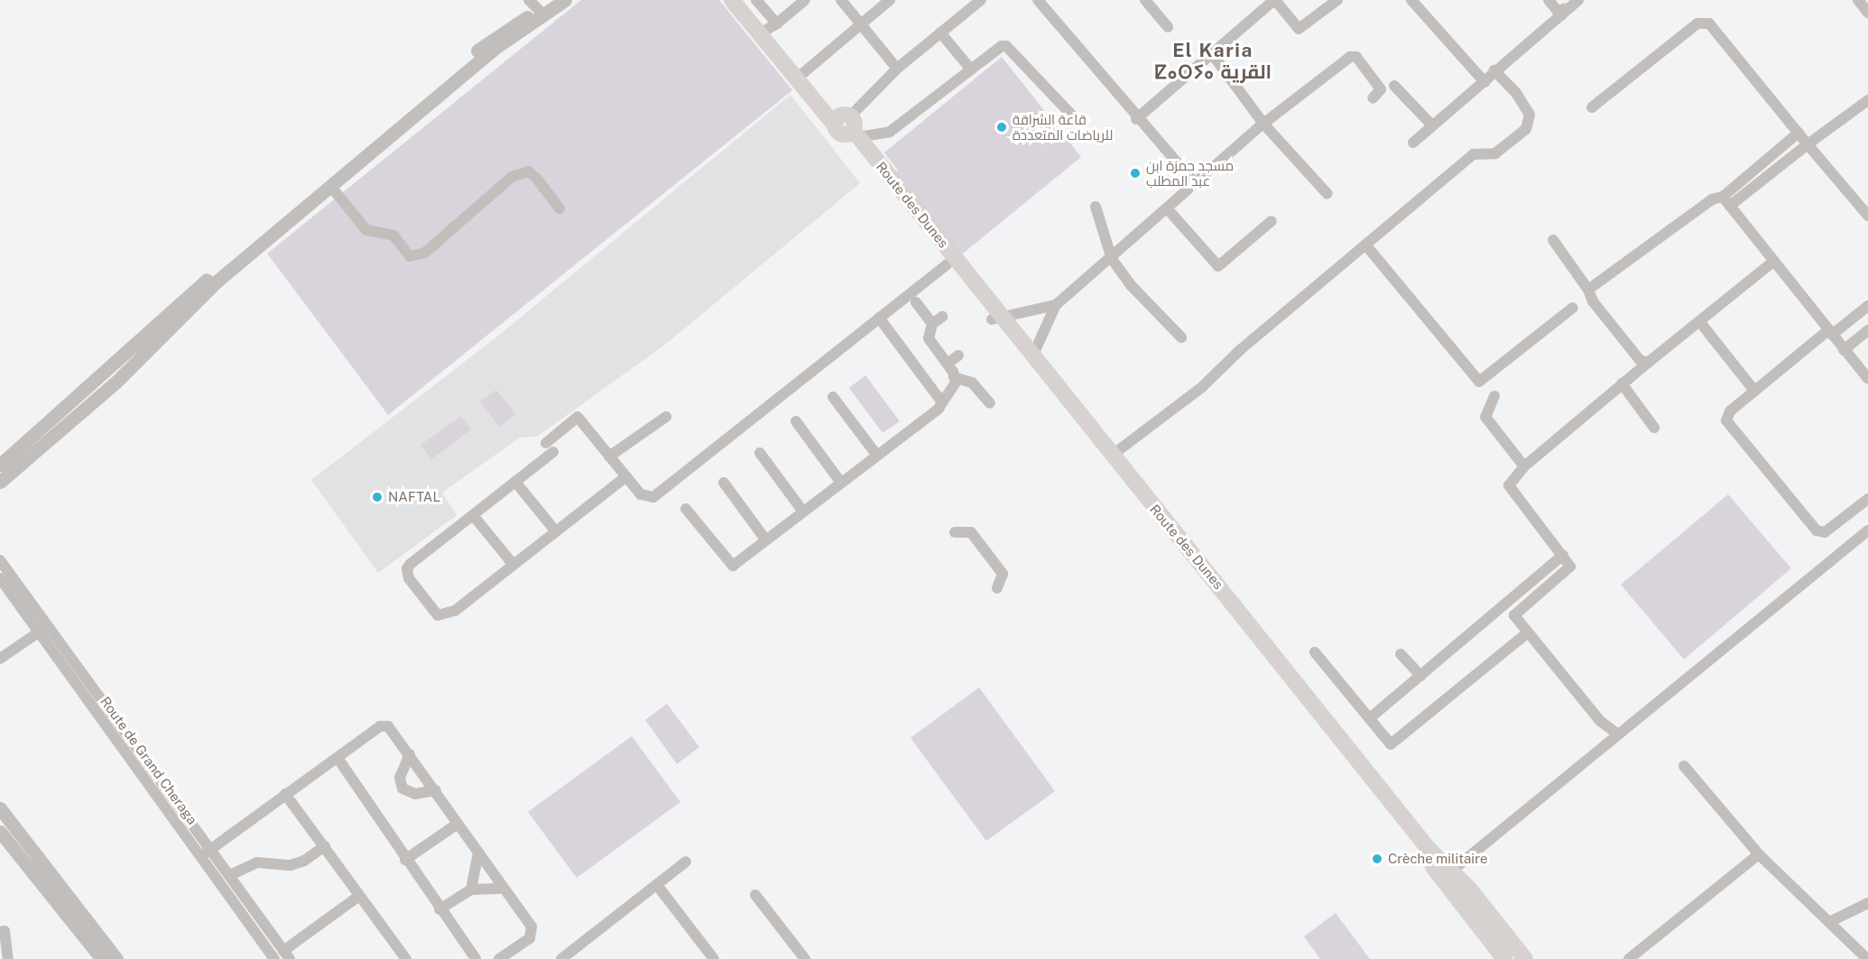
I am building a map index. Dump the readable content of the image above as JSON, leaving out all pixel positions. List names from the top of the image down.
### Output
{
  "streets": {
    "main road": ["Route des Dunes"],
    "street": ["Route de Grand Cheraga"]
  },
  "districts": ["El Karia ⵇⴰⵔⵢⴰ القرية"],
  "places": [
    "قاعة الشراقة للرياضات المتعددة",
    "مسجد حمزة ابن عبد المطلب",
    "NAFTAL",
    "Crèche militaire"
  ]
}
